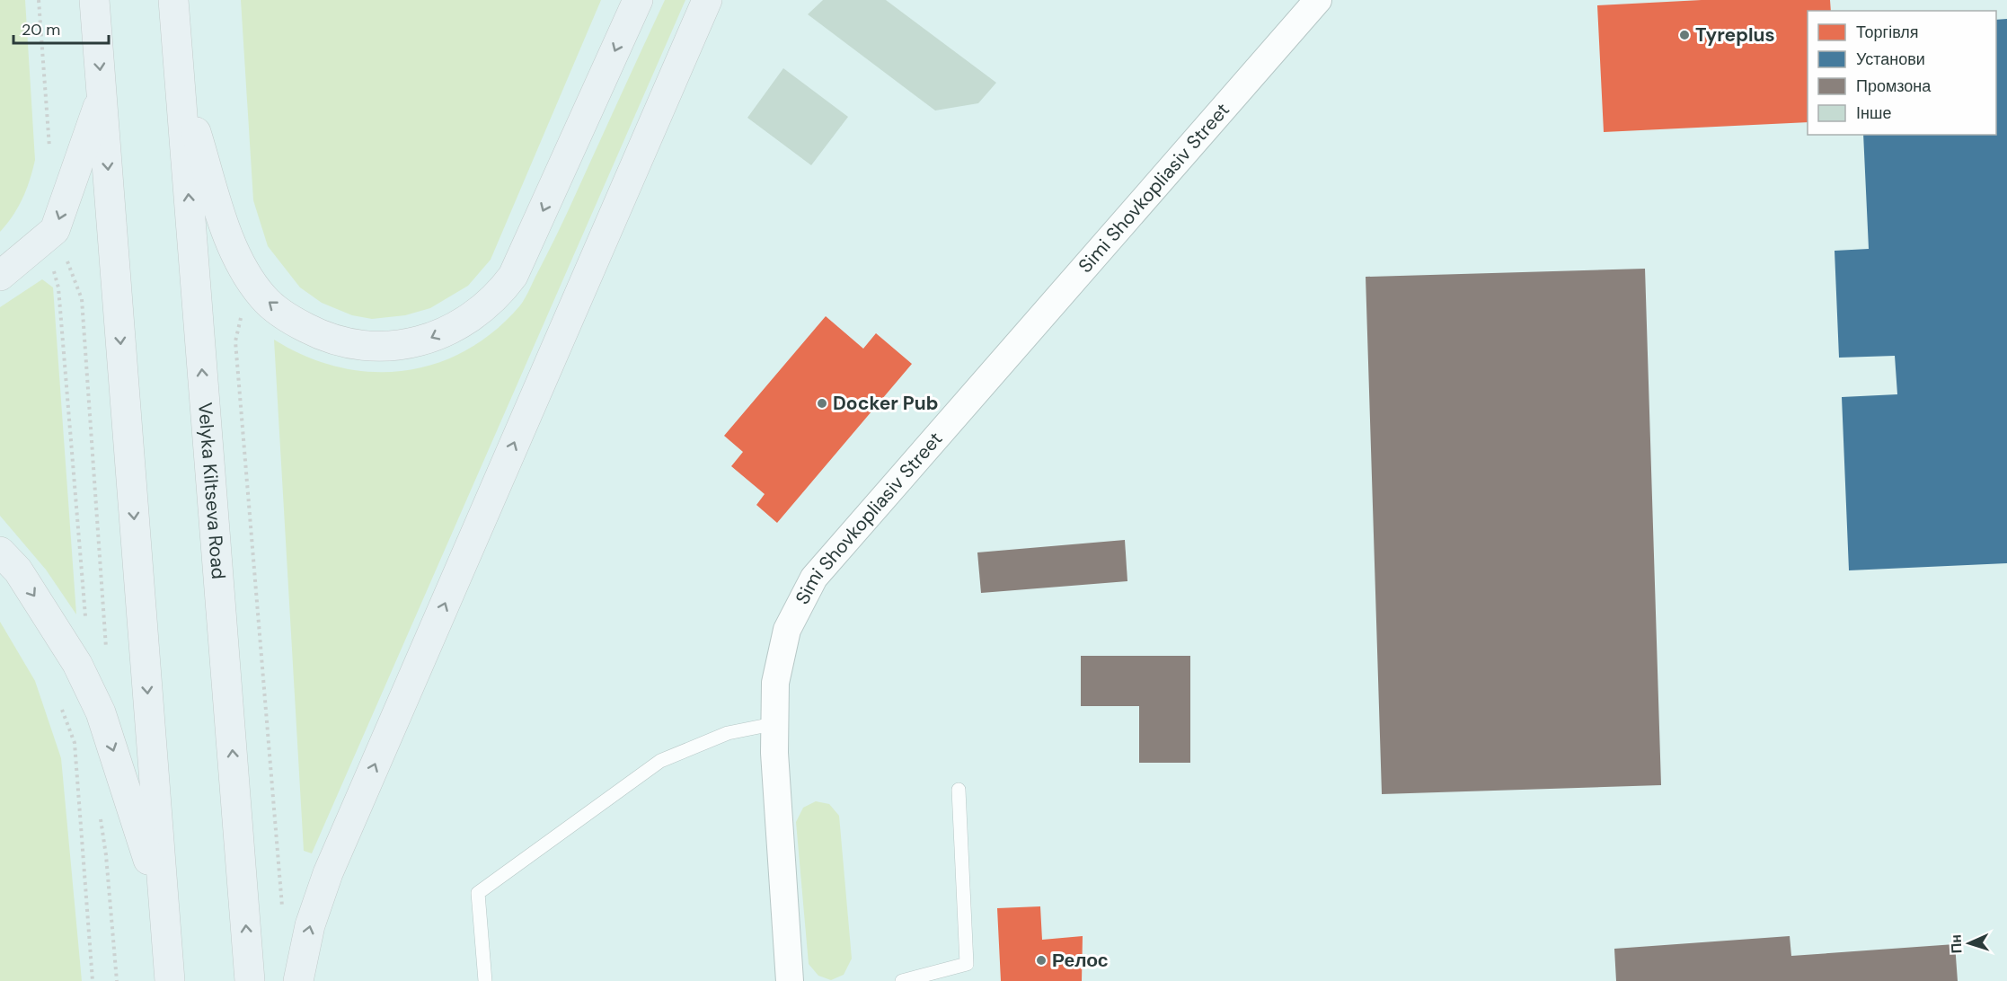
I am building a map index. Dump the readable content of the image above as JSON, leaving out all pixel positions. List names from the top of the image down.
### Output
{
  "streets": {
    "main road": ["Velyka Kiltseva Road"],
    "street": ["Simi Shovkopliasiv Street"]
  },
  "places": ["Tyreplus", "Docker Pub", "Релос"],
  "legend": [
    "Торгівля",
    "Установи",
    "Промзона",
    "Інше"
  ],
  "scale_bar": "20 m",
  "north": "left"
}
